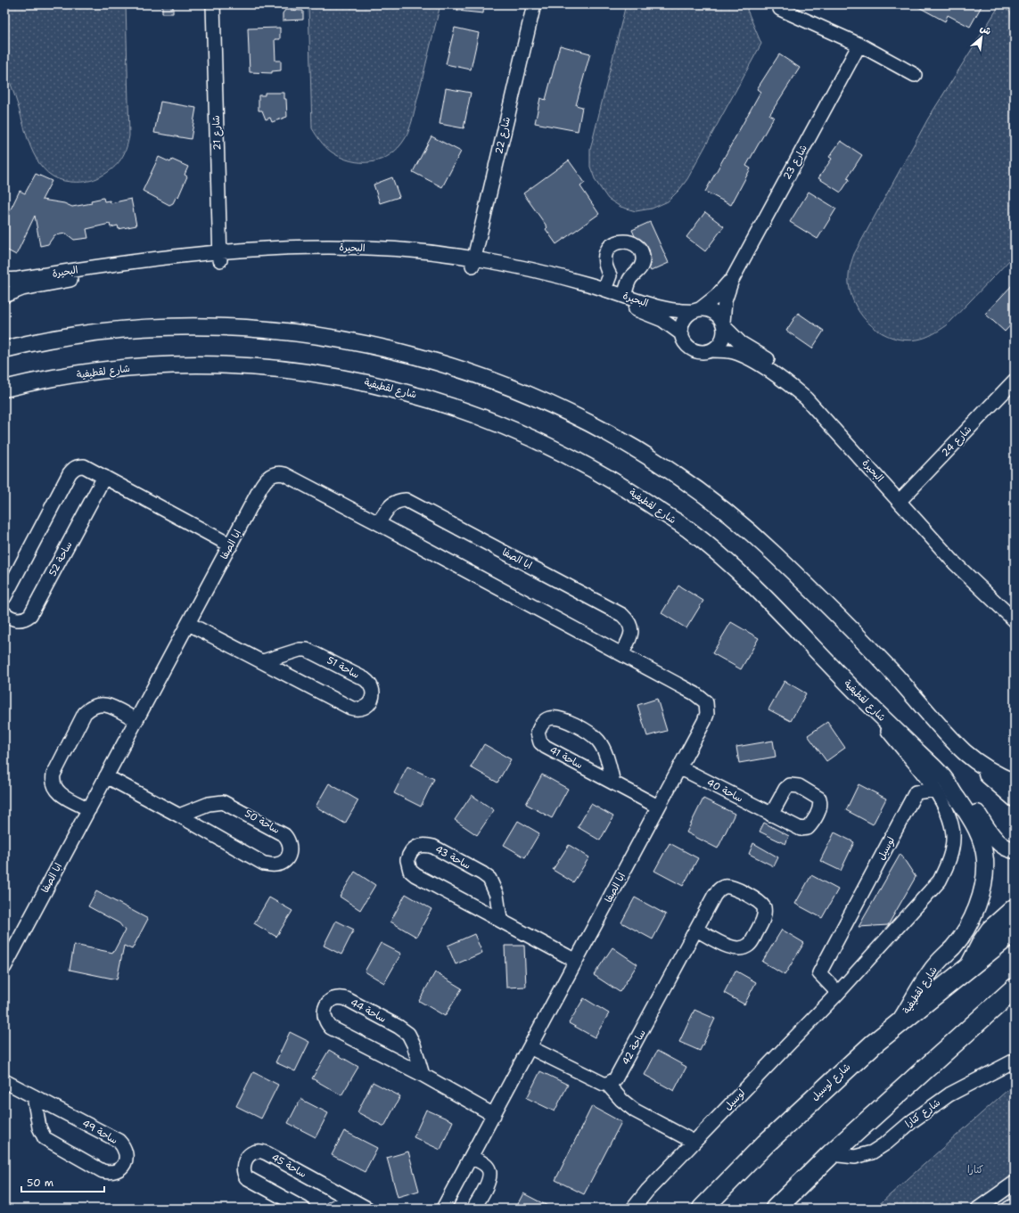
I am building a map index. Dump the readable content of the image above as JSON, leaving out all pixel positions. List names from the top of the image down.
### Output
{
  "streets": {
    "highway": ["شارع لوسيل"],
    "street": [
      "شارع 21",
      "شارع 22",
      "شارع 23",
      "البحيرة",
      "شارع لقطيفية",
      "شارع 24",
      "ابا الصفا",
      "ساحة 52",
      "ساحة 51",
      "ساحة 41",
      "ساحة 40",
      "ساحة 50",
      "لوسيل",
      "ساحة 43",
      "ساحة 44",
      "ساحة 42",
      "شارع كتارا",
      "ساحة 49",
      "ساحة 45"
    ]
  },
  "crossings": [
    ["شارع 21", "البحيرة"],
    ["شارع 22", "البحيرة"],
    ["شارع 23", "البحيرة"],
    ["البحيرة", "شارع 24"],
    ["شارع لقطيفية", "لوسيل"],
    ["شارع لقطيفية", "شارع لوسيل"],
    ["ابا الصفا", "ساحة 51"],
    ["ابا الصفا", "ساحة 41"],
    ["ابا الصفا", "ساحة 40"],
    ["ابا الصفا", "ساحة 50"],
    ["ابا الصفا", "ساحة 43"],
    ["ابا الصفا", "ساحة 44"]
  ],
  "parks": ["كتارا"],
  "scale_bar": "50 m",
  "north": "top right"
}
